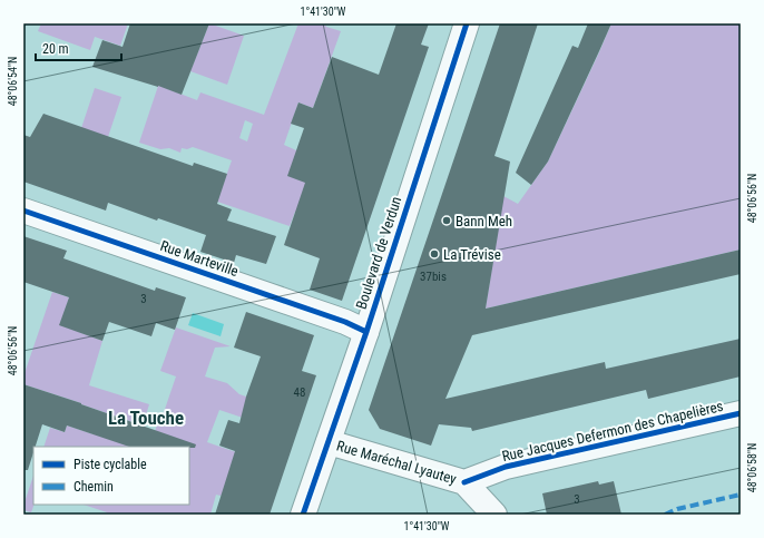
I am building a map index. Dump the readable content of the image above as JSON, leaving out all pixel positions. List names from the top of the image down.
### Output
{
  "streets": {
    "street": [
      "Boulevard de Verdun",
      "Rue Marteville",
      "Rue Jacques Defermon des Chapelières",
      "Rue Maréchal Lyautey"
    ]
  },
  "crossings": [
    ["Boulevard de Verdun", "Rue Marteville"],
    ["Boulevard de Verdun", "Rue Maréchal Lyautey"],
    ["Rue Jacques Defermon des Chapelières", "Rue Maréchal Lyautey"]
  ],
  "districts": ["La Touche"],
  "places": ["Bann Meh", "La Trévise"],
  "house_numbers": [
    "37bis",
    "3",
    "48",
    "3"
  ],
  "legend": ["Piste cyclable", "Chemin"],
  "scale_bar": "20 m",
  "coordinates": [
    "1°41'30\"W",
    "48°06'54\"N",
    "48°06'56\"N",
    "48°06'58\"N"
  ]
}
